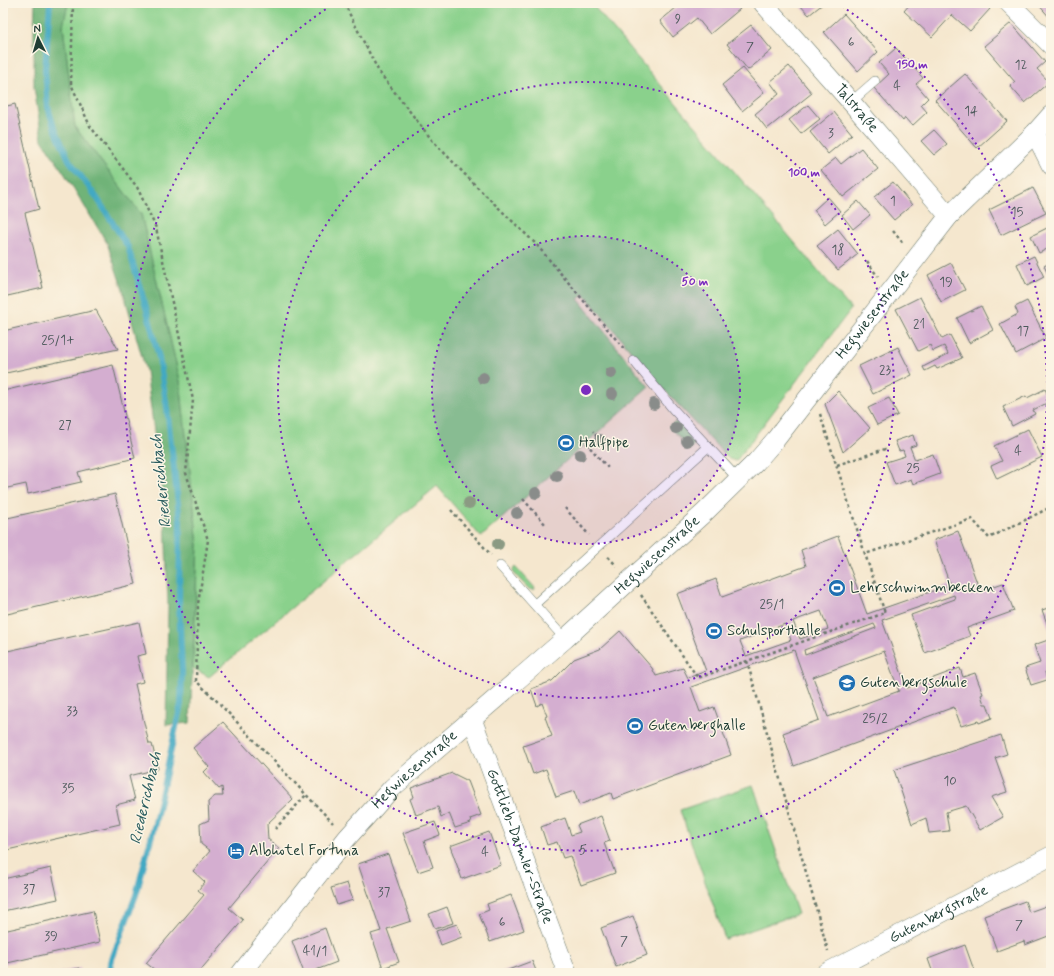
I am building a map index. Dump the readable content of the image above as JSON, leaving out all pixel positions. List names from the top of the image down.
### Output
{
  "streets": {
    "street": [
      "Talstraße",
      "Hegwiesenstraße",
      "Gottlieb-Daimler-Straße",
      "Gutenbergstraße"
    ]
  },
  "crossings": [
    ["Talstraße", "Hegwiesenstraße"],
    ["Hegwiesenstraße", "Gottlieb-Daimler-Straße"]
  ],
  "water": ["Riederichbach"],
  "places": {
    "sports": [
      "Halfpipe",
      "Lehrschwimmbecken",
      "Schulsporthalle",
      "Gutenberghalle"
    ],
    "school or university": ["Gutenbergschule"],
    "hotel": ["Albhotel Fortuna"]
  },
  "house_numbers": [
    "9",
    "6",
    "7",
    "12",
    "4",
    "14",
    "3",
    "1",
    "15",
    "18",
    "19",
    "21",
    "17",
    "25/1+",
    "23",
    "27",
    "4",
    "25",
    "25/1",
    "33",
    "25/2",
    "10",
    "35",
    "5",
    "4",
    "37",
    "37",
    "6",
    "7",
    "39",
    "7",
    "41/1"
  ],
  "north": "top",
  "rings": ["150 m", "100 m", "50 m"]
}
